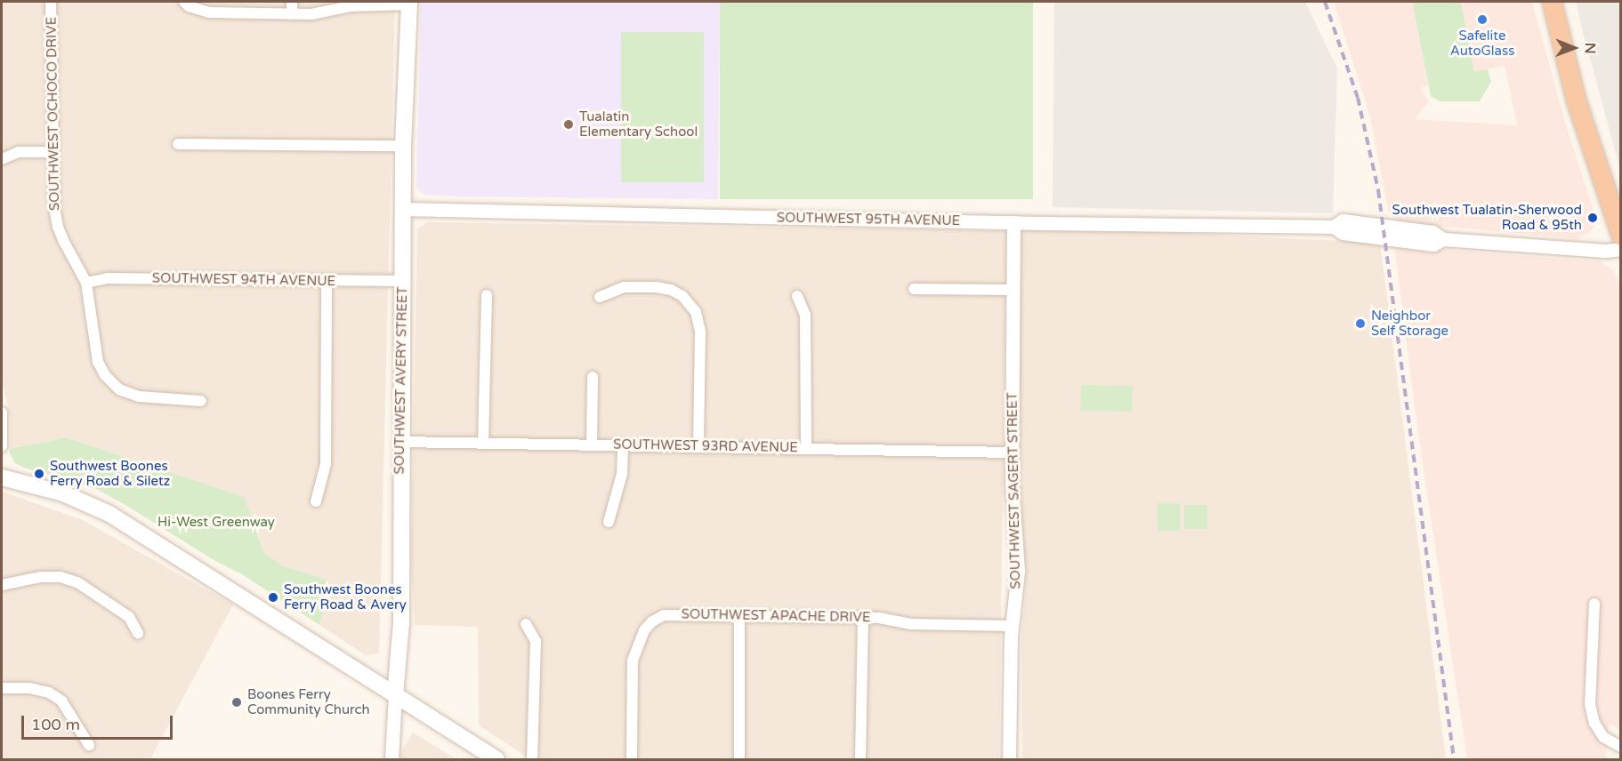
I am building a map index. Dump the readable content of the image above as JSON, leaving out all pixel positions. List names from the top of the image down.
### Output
{
  "streets": {
    "main road": ["SOUTHWEST AVERY STREET"],
    "street": [
      "SOUTHWEST OCHOCO DRIVE",
      "SOUTHWEST 95TH AVENUE",
      "SOUTHWEST 94TH AVENUE",
      "SOUTHWEST 93RD AVENUE",
      "SOUTHWEST SAGERT STREET",
      "SOUTHWEST APACHE DRIVE"
    ]
  },
  "crossings": [
    ["SOUTHWEST OCHOCO DRIVE", "SOUTHWEST 94TH AVENUE"],
    ["SOUTHWEST 95TH AVENUE", "SOUTHWEST AVERY STREET"],
    ["SOUTHWEST 95TH AVENUE", "SOUTHWEST SAGERT STREET"],
    ["SOUTHWEST 94TH AVENUE", "SOUTHWEST AVERY STREET"],
    ["SOUTHWEST AVERY STREET", "SOUTHWEST 93RD AVENUE"],
    ["SOUTHWEST 93RD AVENUE", "SOUTHWEST SAGERT STREET"],
    ["SOUTHWEST SAGERT STREET", "SOUTHWEST APACHE DRIVE"]
  ],
  "parks": ["Hi-West Greenway"],
  "places": [
    "Safelite AutoGlass",
    "Tualatin Elementary School",
    "Southwest Tualatin-Sherwood Road & 95th",
    "Neighbor Self Storage",
    "Southwest Boones Ferry Road & Siletz",
    "Southwest Boones Ferry Road & Avery",
    "Boones Ferry Community Church"
  ],
  "scale_bar": "100 m",
  "north": "right"
}
